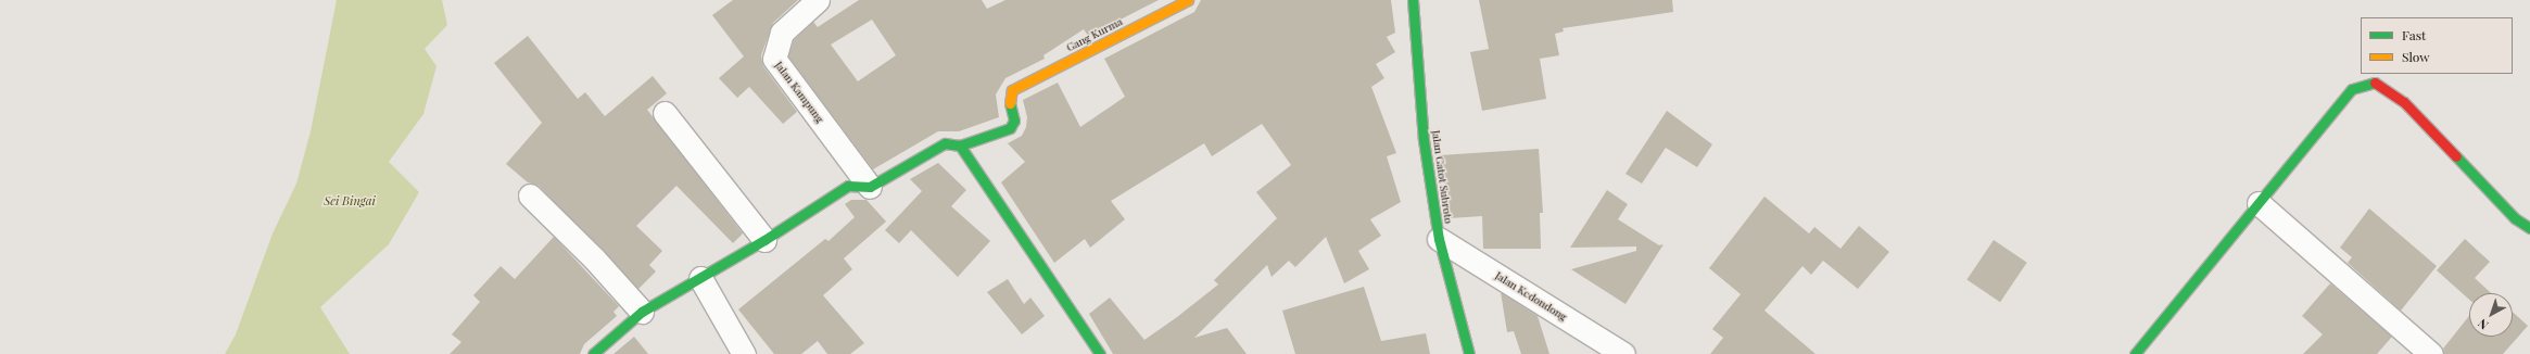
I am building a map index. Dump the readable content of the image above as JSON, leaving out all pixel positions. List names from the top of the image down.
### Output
{
  "streets": {
    "street": [
      "Gang Kurma",
      "Jalan Kampung",
      "Jalan Gatot Subroto",
      "Jalan Kedondong"
    ]
  },
  "crossings": [
    ["Jalan Gatot Subroto", "Jalan Kedondong"]
  ],
  "water": ["Sei Bingai"],
  "legend": ["Fast", "Slow"],
  "north": "bottom left"
}
